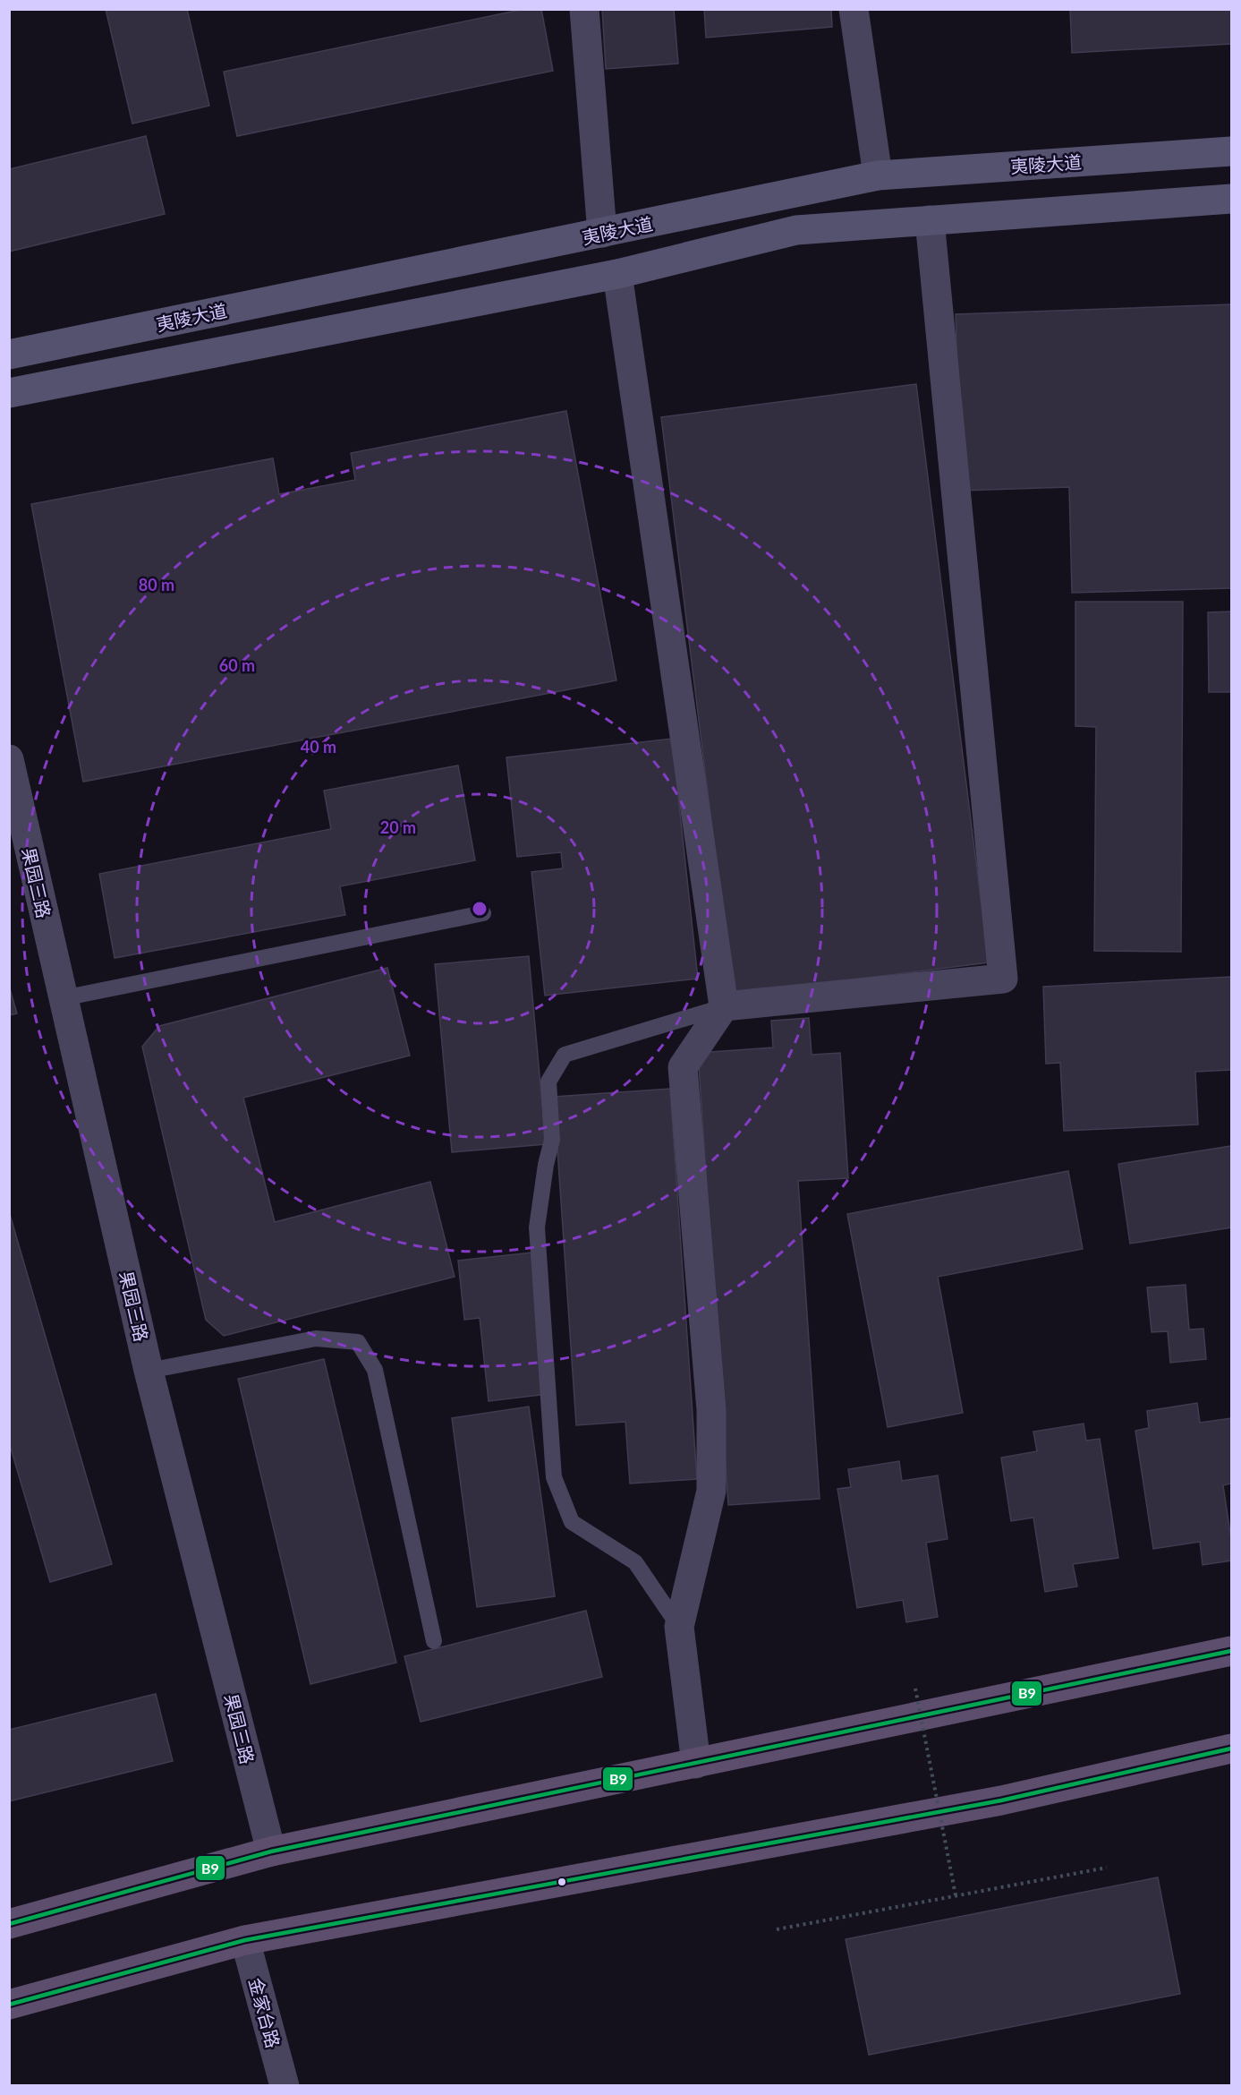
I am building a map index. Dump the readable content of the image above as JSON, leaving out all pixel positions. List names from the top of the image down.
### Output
{
  "streets": {
    "main road": ["夷陵大道"],
    "street": ["果园三路", "金家台路"]
  },
  "lines": ["transit line B9"],
  "rings": [
    "80 m",
    "60 m",
    "40 m",
    "20 m"
  ]
}
